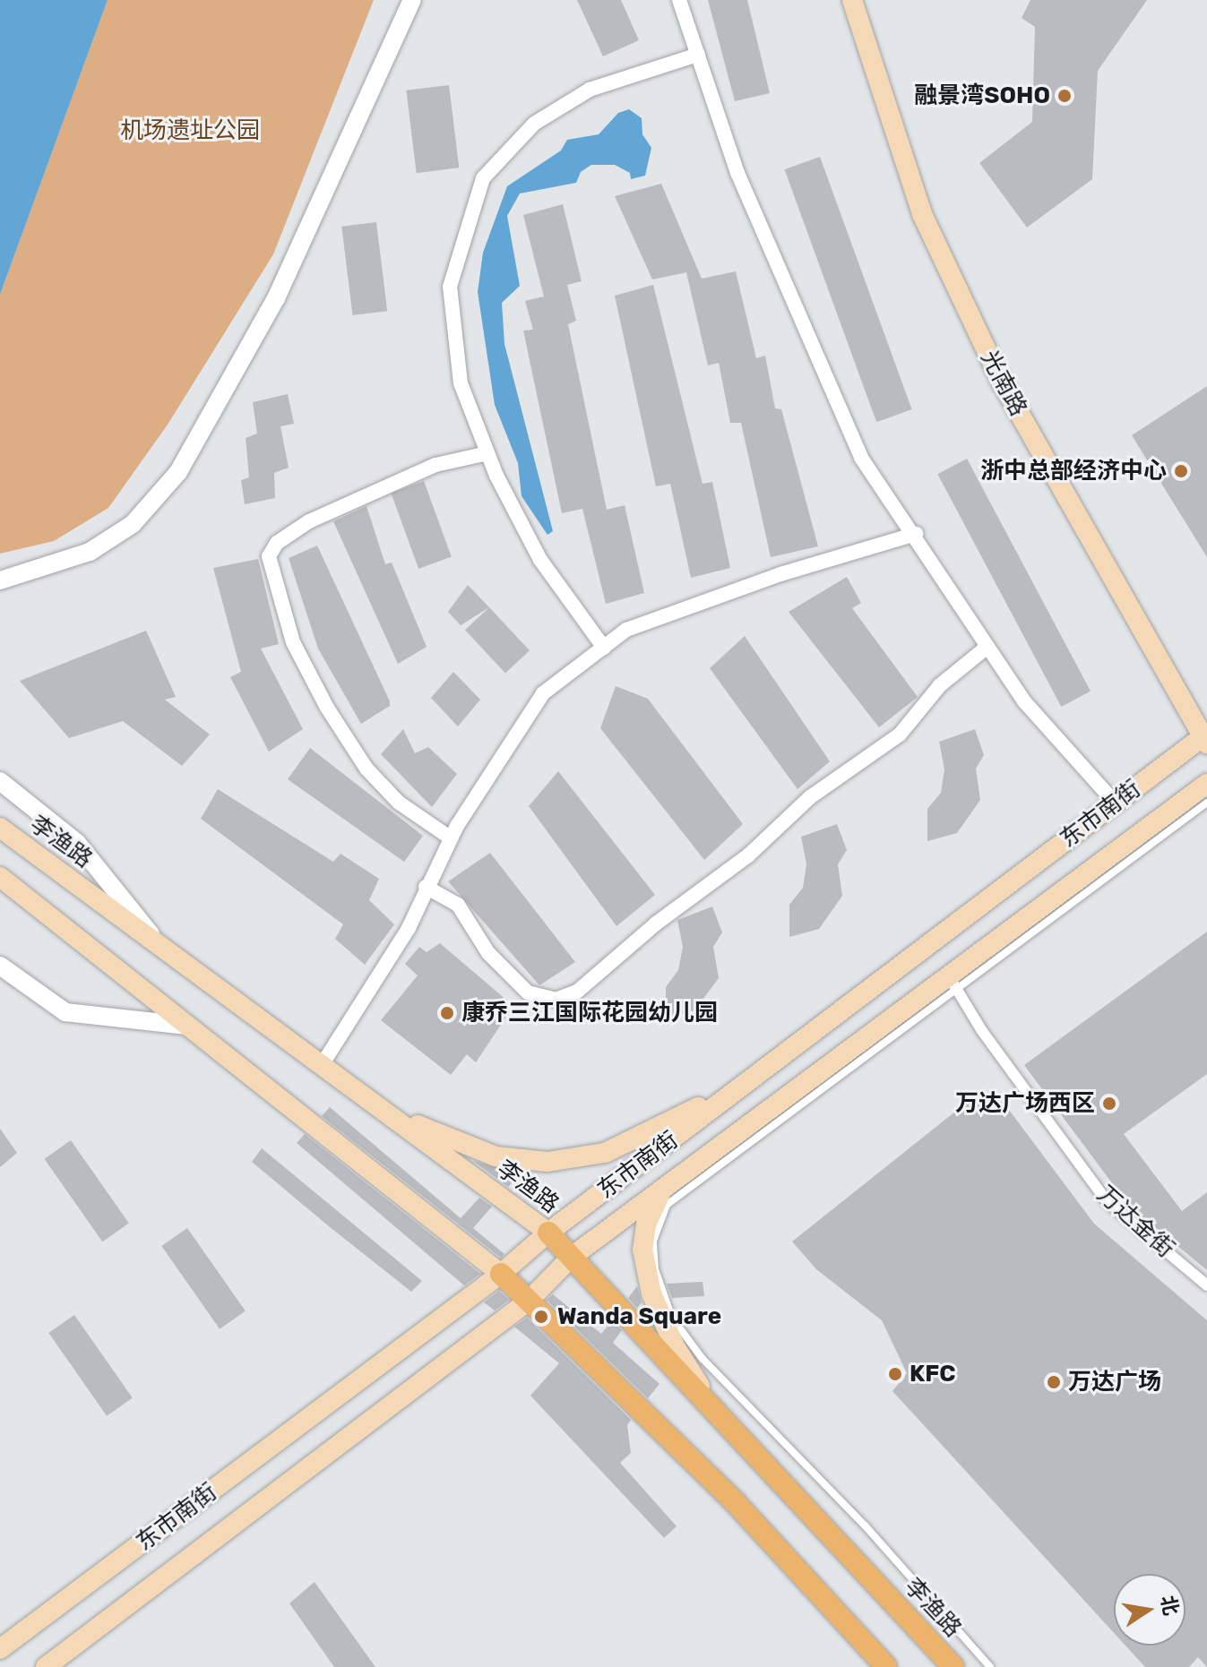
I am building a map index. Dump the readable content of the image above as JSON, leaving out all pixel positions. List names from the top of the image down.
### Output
{
  "streets": {
    "main road": ["光南路", "东市南街", "李渔路"],
    "street": ["万达金街"]
  },
  "crossings": [
    ["光南路", "东市南街"],
    ["东市南街", "李渔路"],
    ["东市南街", "万达金街"]
  ],
  "parks": ["机场遗址公园"],
  "places": [
    "融景湾SOHO",
    "浙中总部经济中心",
    "康乔三江国际花园幼儿园",
    "万达广场西区",
    "Wanda Square",
    "KFC",
    "万达广场"
  ],
  "north": "right"
}
